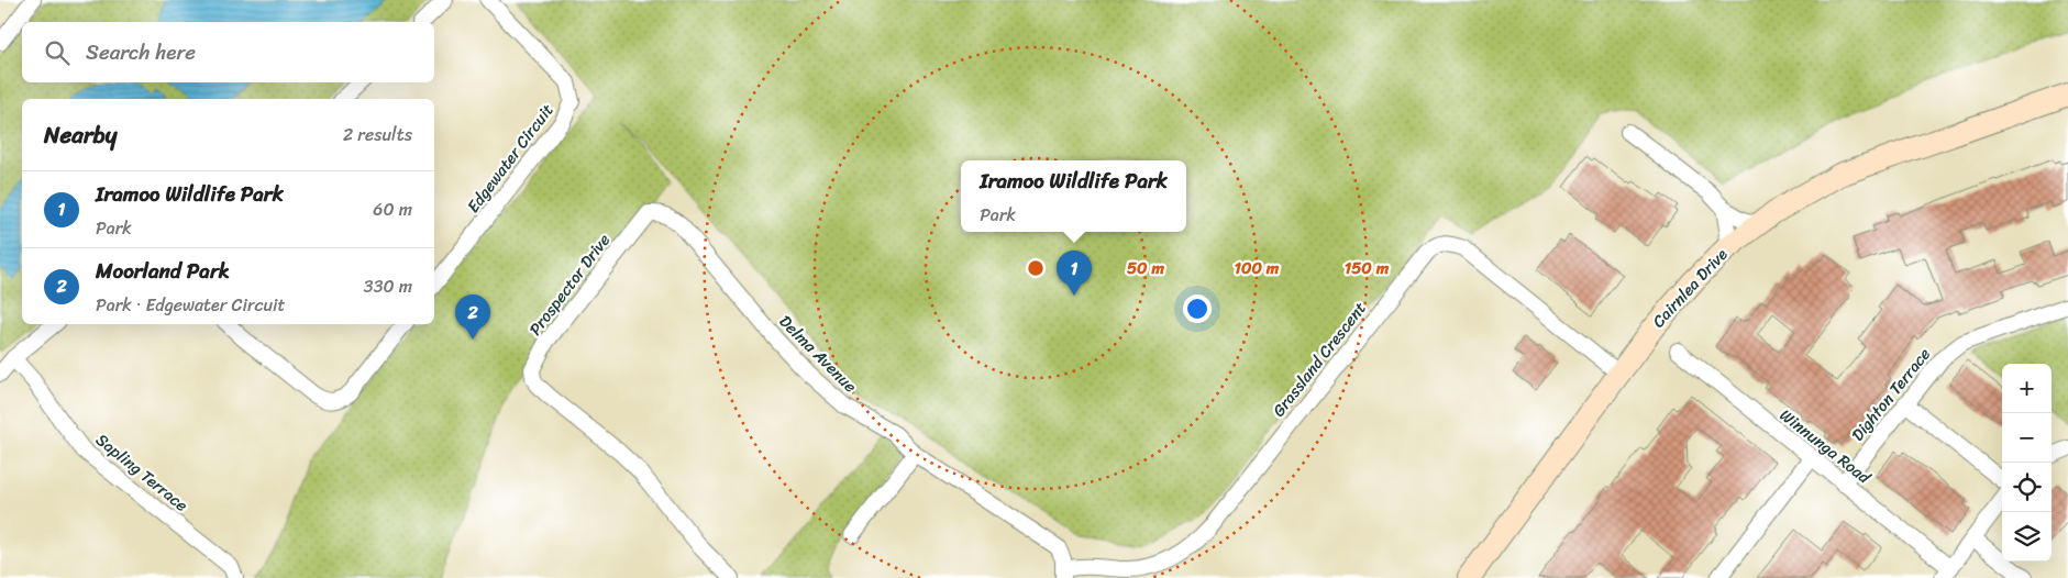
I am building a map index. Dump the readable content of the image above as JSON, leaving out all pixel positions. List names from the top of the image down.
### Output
{
  "streets": {
    "street": [
      "Edgewater Circuit",
      "Prospector Drive",
      "Cairnlea Drive",
      "Delma Avenue",
      "Grassland Crescent",
      "Dighton Terrace",
      "Winnunga Road",
      "Sapling Terrace"
    ]
  },
  "crossings": [
    ["Prospector Drive", "Delma Avenue"],
    ["Cairnlea Drive", "Grassland Crescent"],
    ["Delma Avenue", "Grassland Crescent"],
    ["Dighton Terrace", "Winnunga Road"]
  ],
  "page": {
    "search": "Search here",
    "heading": ["Nearby", "2 results"],
    "popup": ["Iramoo Wildlife Park", "Park"],
    "list": [
      {
        "mark": "1",
        "name": "Iramoo Wildlife Park",
        "note": "Park",
        "value": "60 m"
      },
      {
        "mark": "2",
        "name": "Moorland Park",
        "note": "Park · Edgewater Circuit",
        "value": "330 m"
      }
    ],
    "pins": ["1", "2"],
    "map_buttons": ["+", "−"]
  },
  "rings": ["50 m", "100 m", "150 m"]
}
